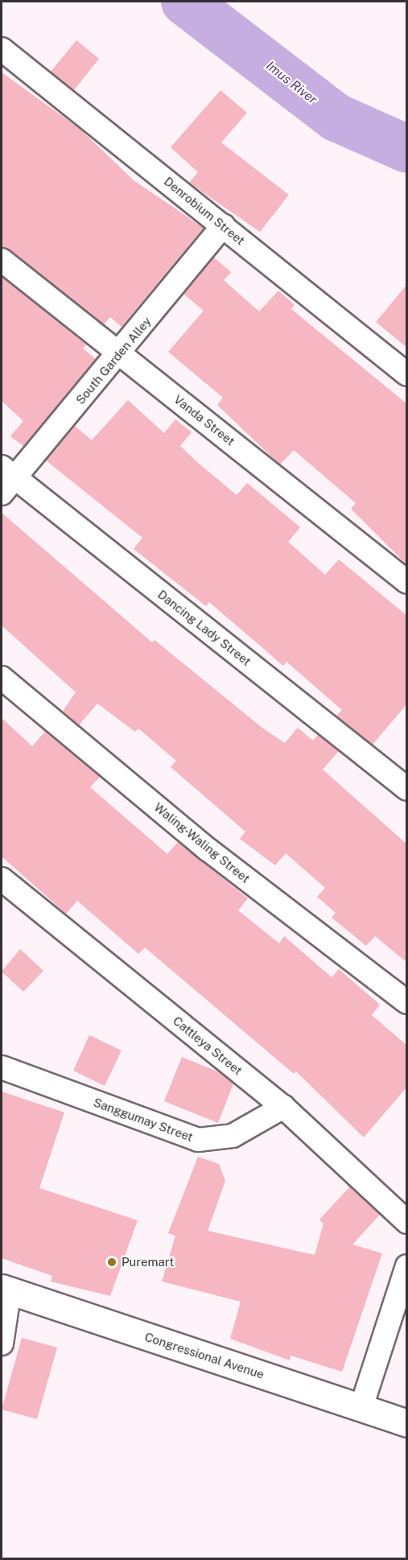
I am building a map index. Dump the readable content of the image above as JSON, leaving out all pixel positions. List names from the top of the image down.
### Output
{
  "streets": {
    "main road": ["Congressional Avenue"],
    "street": [
      "Denrobium Street",
      "South Garden Alley",
      "Vanda Street",
      "Dancing Lady Street",
      "Waling-Waling Street",
      "Cattleya Street",
      "Sanggumay Street"
    ]
  },
  "crossings": [
    ["Denrobium Street", "South Garden Alley"],
    ["South Garden Alley", "Vanda Street"],
    ["South Garden Alley", "Dancing Lady Street"],
    ["Cattleya Street", "Sanggumay Street"]
  ],
  "water": ["Imus River"],
  "places": ["Puremart"]
}
